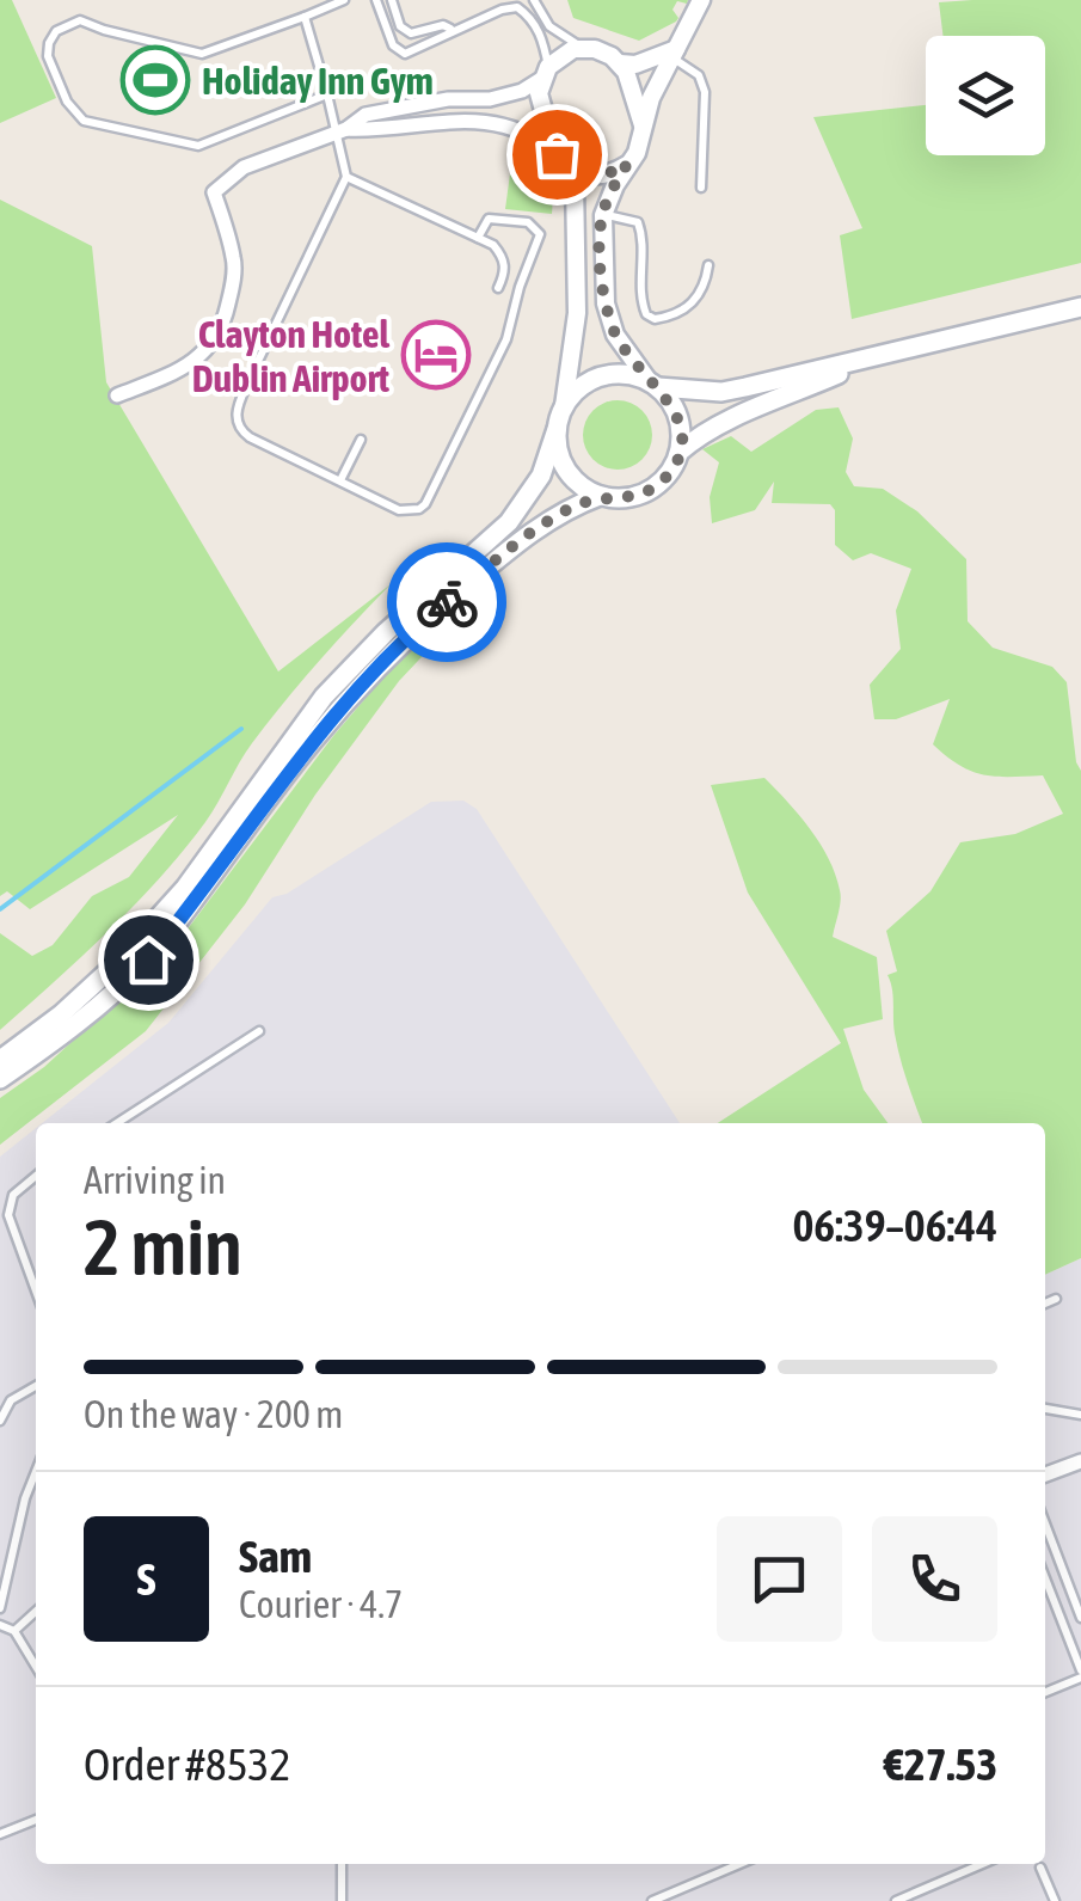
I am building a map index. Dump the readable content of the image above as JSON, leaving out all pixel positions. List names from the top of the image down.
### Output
{
  "places": {
    "sports": ["Holiday Inn Gym"],
    "hotel": ["Clayton Hotel Dublin Airport"]
  },
  "page": {
    "heading": ["2 min", "Arriving in", "06:39–06:44"],
    "panel": [
      "Sam",
      "Courier · 4.7",
      "Order #8532",
      "€27.53"
    ],
    "bar": "On the way · 200 m",
    "round": "S"
  }
}
